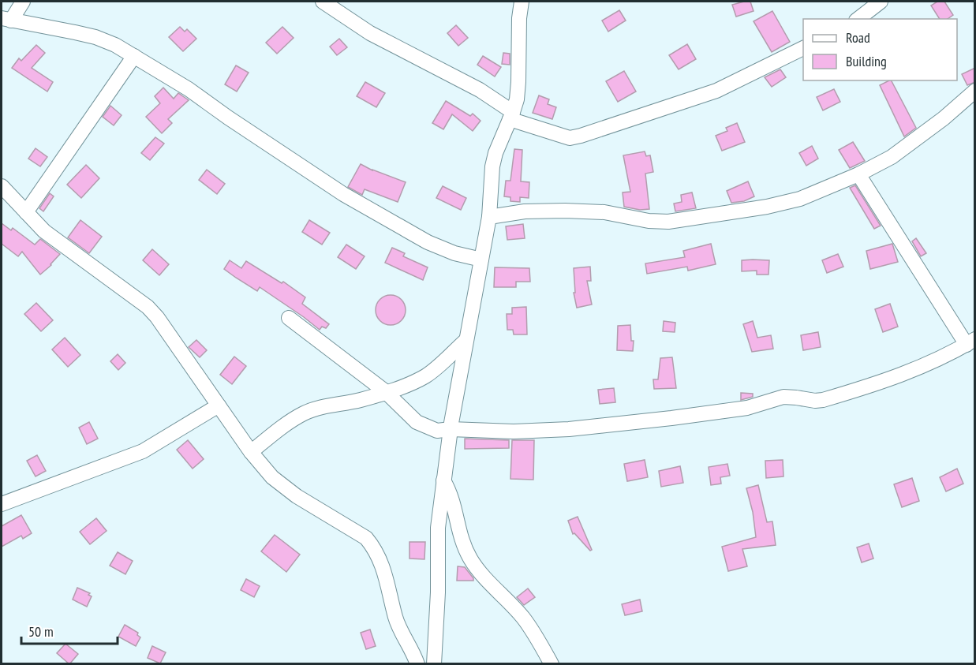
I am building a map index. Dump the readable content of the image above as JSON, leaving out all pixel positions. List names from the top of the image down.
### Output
{
  "legend": ["Road", "Building"],
  "scale_bar": "50 m"
}
